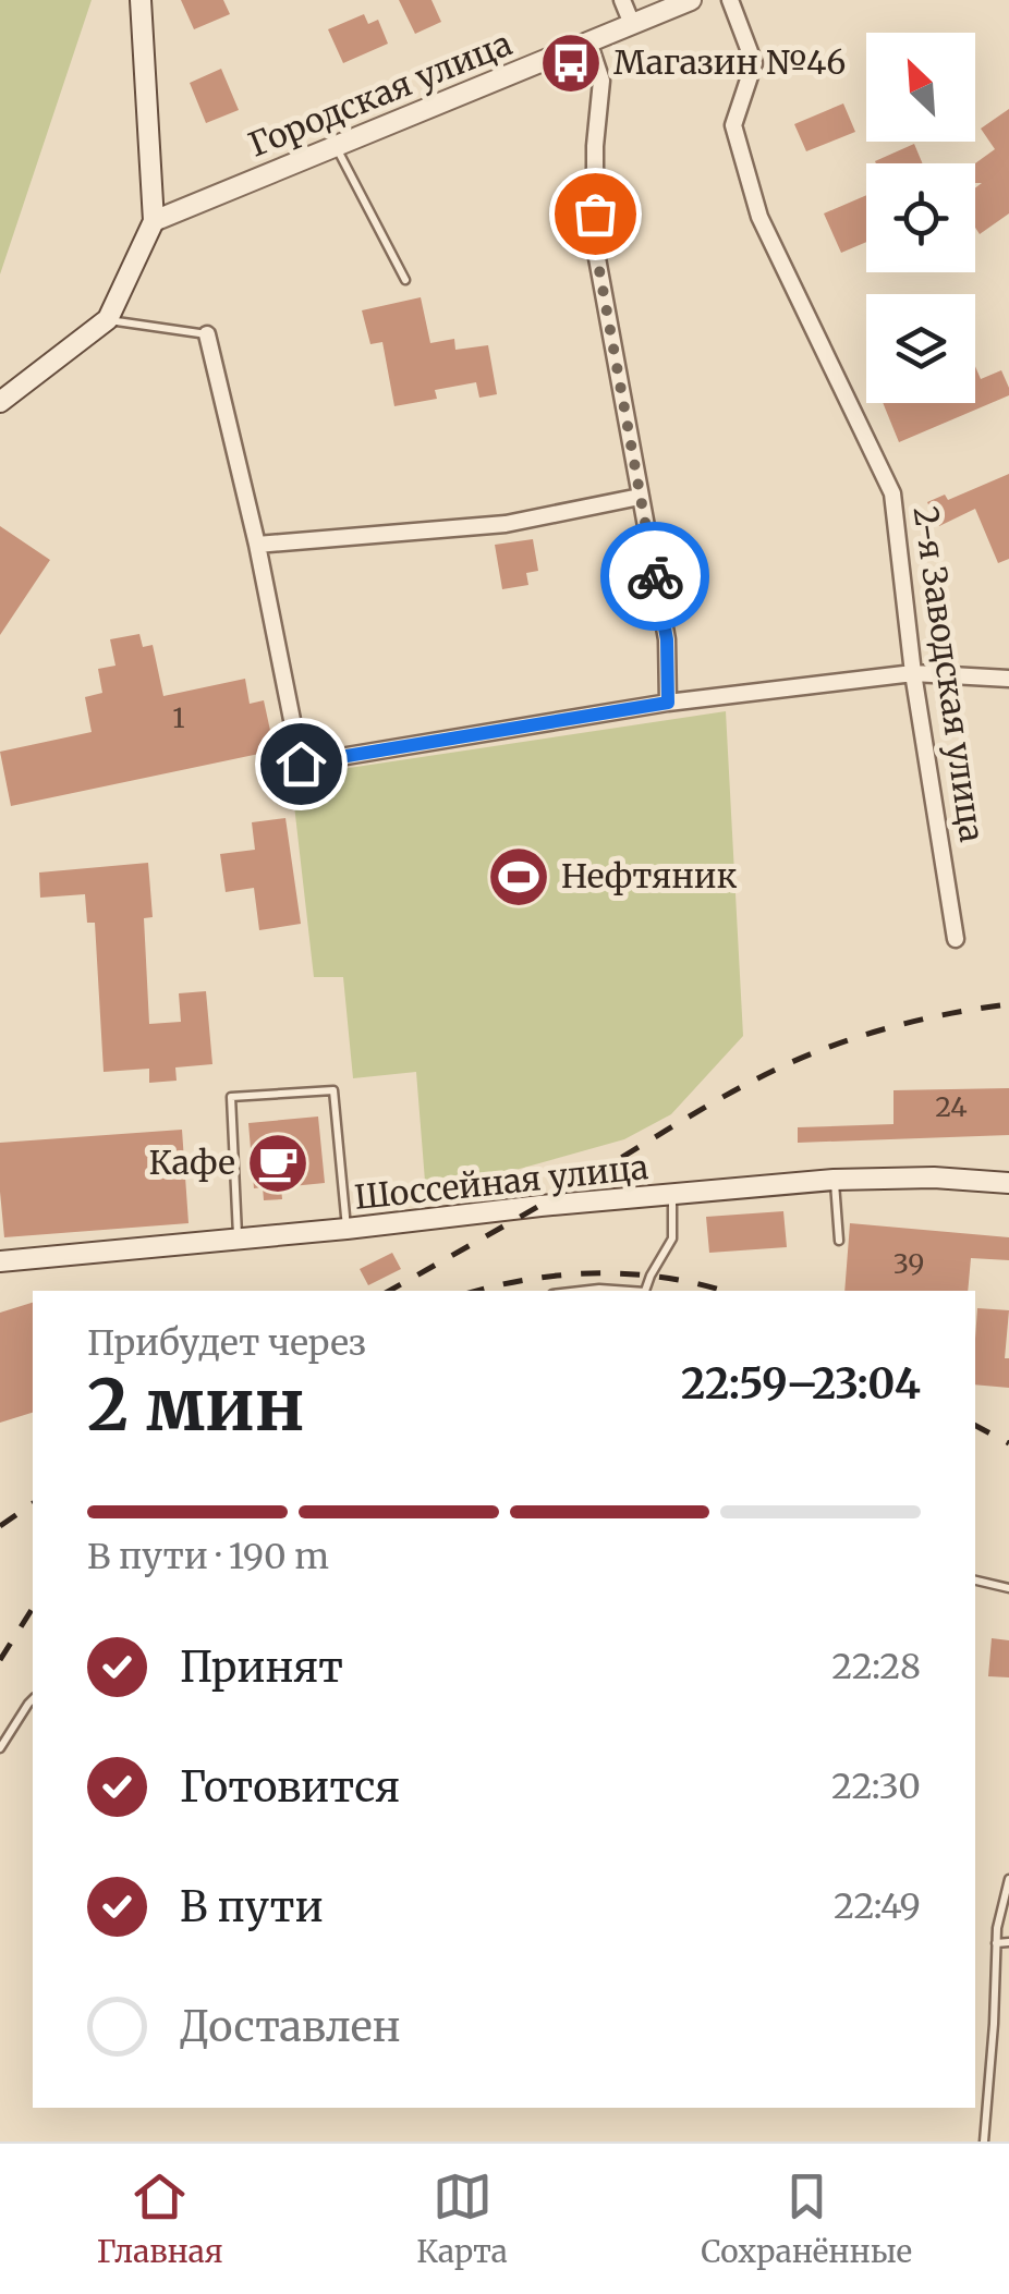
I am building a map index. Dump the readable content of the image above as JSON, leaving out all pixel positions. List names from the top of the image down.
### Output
{
  "streets": {
    "main road": ["Городская улица", "Шоссейная улица"],
    "street": ["2-я Заводская улица"]
  },
  "places": {
    "bus stop": ["Магазин №46"],
    "sports": ["Нефтяник"],
    "cafe": ["Кафе"]
  },
  "house_numbers": ["1", "24", "39"],
  "north": "top left",
  "page": {
    "heading": ["2 мин", "Прибудет через", "22:59–23:04"],
    "bar": "В пути · 190 m",
    "list": [
      ["Принят", "22:28"],
      ["Готовится", "22:30"],
      ["В пути", "22:49"],
      "Доставлен"
    ],
    "tabs": ["Главная", "Карта", "Сохранённые"]
  }
}
